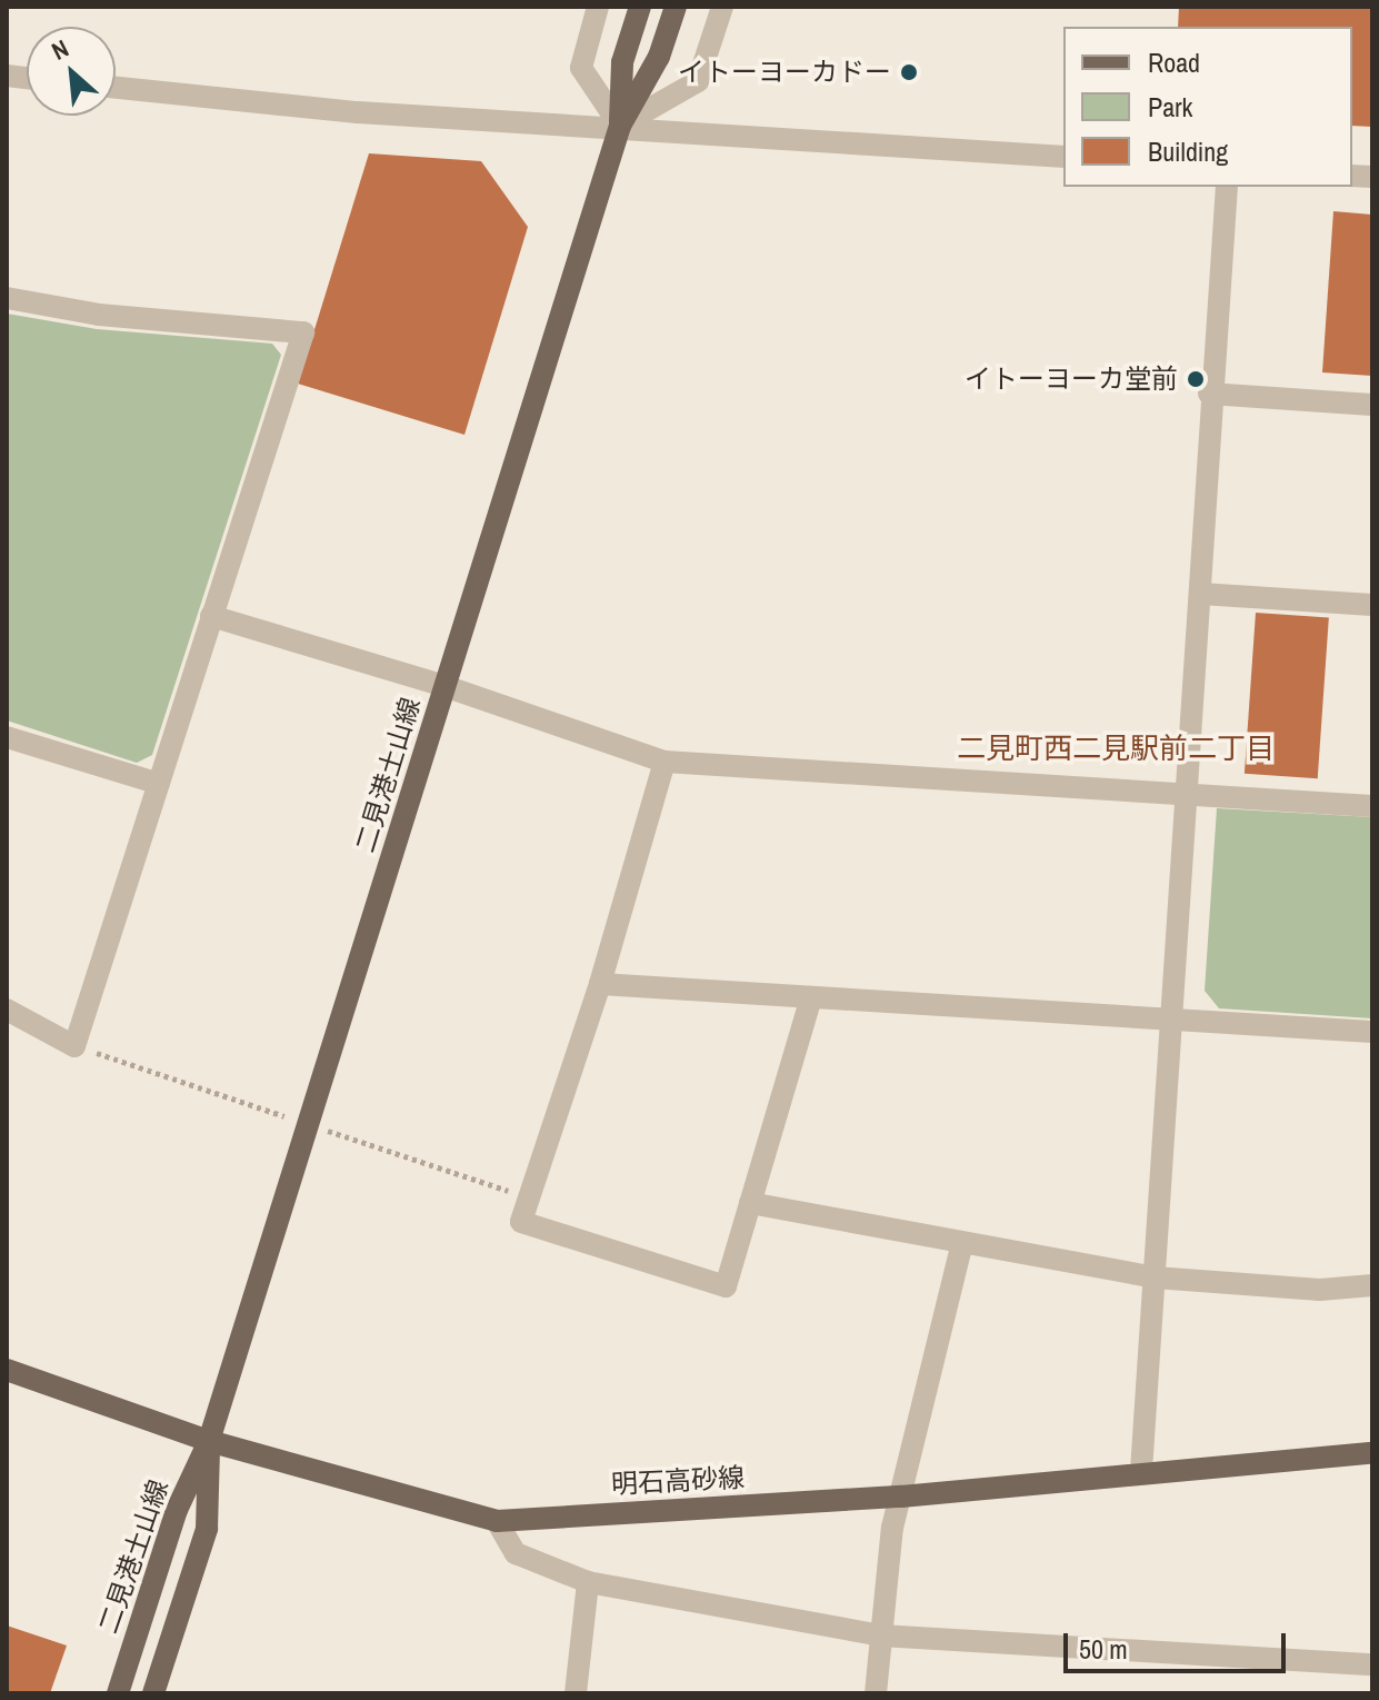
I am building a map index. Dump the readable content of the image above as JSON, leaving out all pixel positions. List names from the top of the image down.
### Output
{
  "streets": {
    "main road": ["二見港土山線", "明石高砂線"]
  },
  "crossings": [
    ["二見港土山線", "明石高砂線"]
  ],
  "districts": ["二見町西二見駅前二丁目"],
  "places": ["イトーヨーカドー", "イトーヨーカ堂前"],
  "legend": ["Road", "Park", "Building"],
  "scale_bar": "50 m",
  "north": "top left"
}
